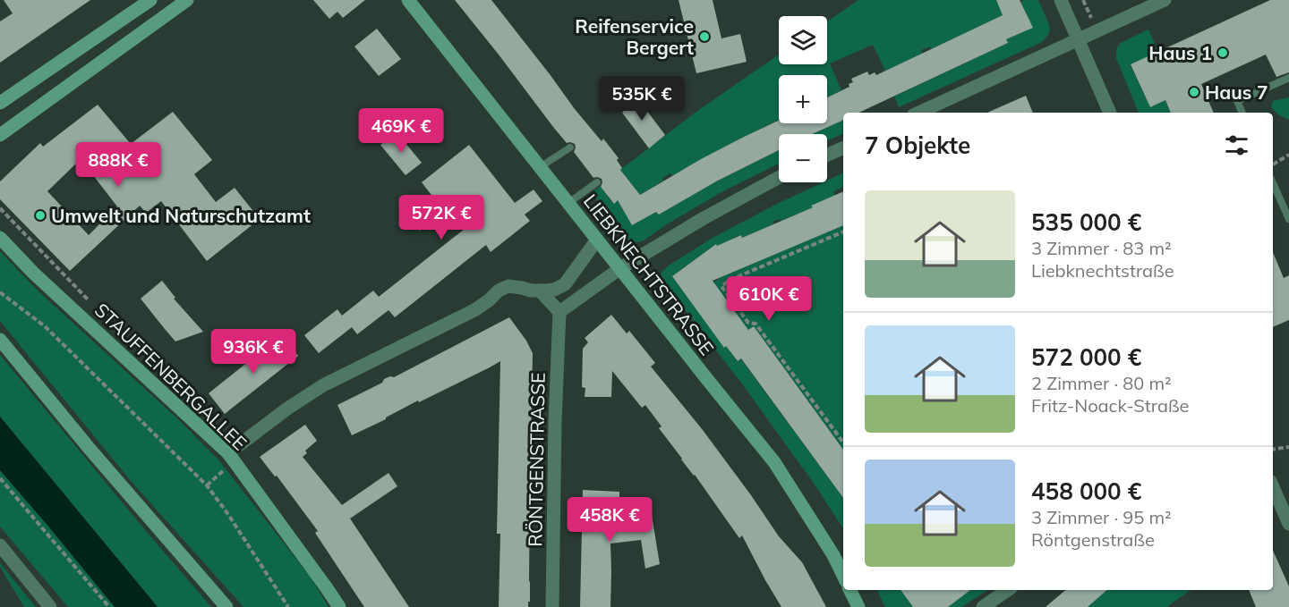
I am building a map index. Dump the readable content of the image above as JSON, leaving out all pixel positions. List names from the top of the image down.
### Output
{
  "streets": {
    "main road": ["LIEBKNECHTSTRASSE", "STAUFFENBERGALLEE"],
    "street": ["RÖNTGENSTRASSE"]
  },
  "places": [
    "Reifenservice Bergert",
    "Haus 1",
    "Haus 7",
    "Umwelt und Naturschutzamt"
  ],
  "page": {
    "map_buttons": ["+", "−"],
    "price": [
      "535K €",
      "469K €",
      "888K €",
      "572K €",
      "610K €",
      "936K €",
      "458K €"
    ],
    "heading": "7 Objekte",
    "list": [
      {
        "name": "535 000 €",
        "note": "3 Zimmer · 83 m² · Liebknechtstraße"
      },
      {
        "name": "572 000 €",
        "note": "2 Zimmer · 80 m² · Fritz-Noack-Straße"
      },
      {
        "name": "458 000 €",
        "note": "3 Zimmer · 95 m² · Röntgenstraße"
      }
    ]
  }
}
